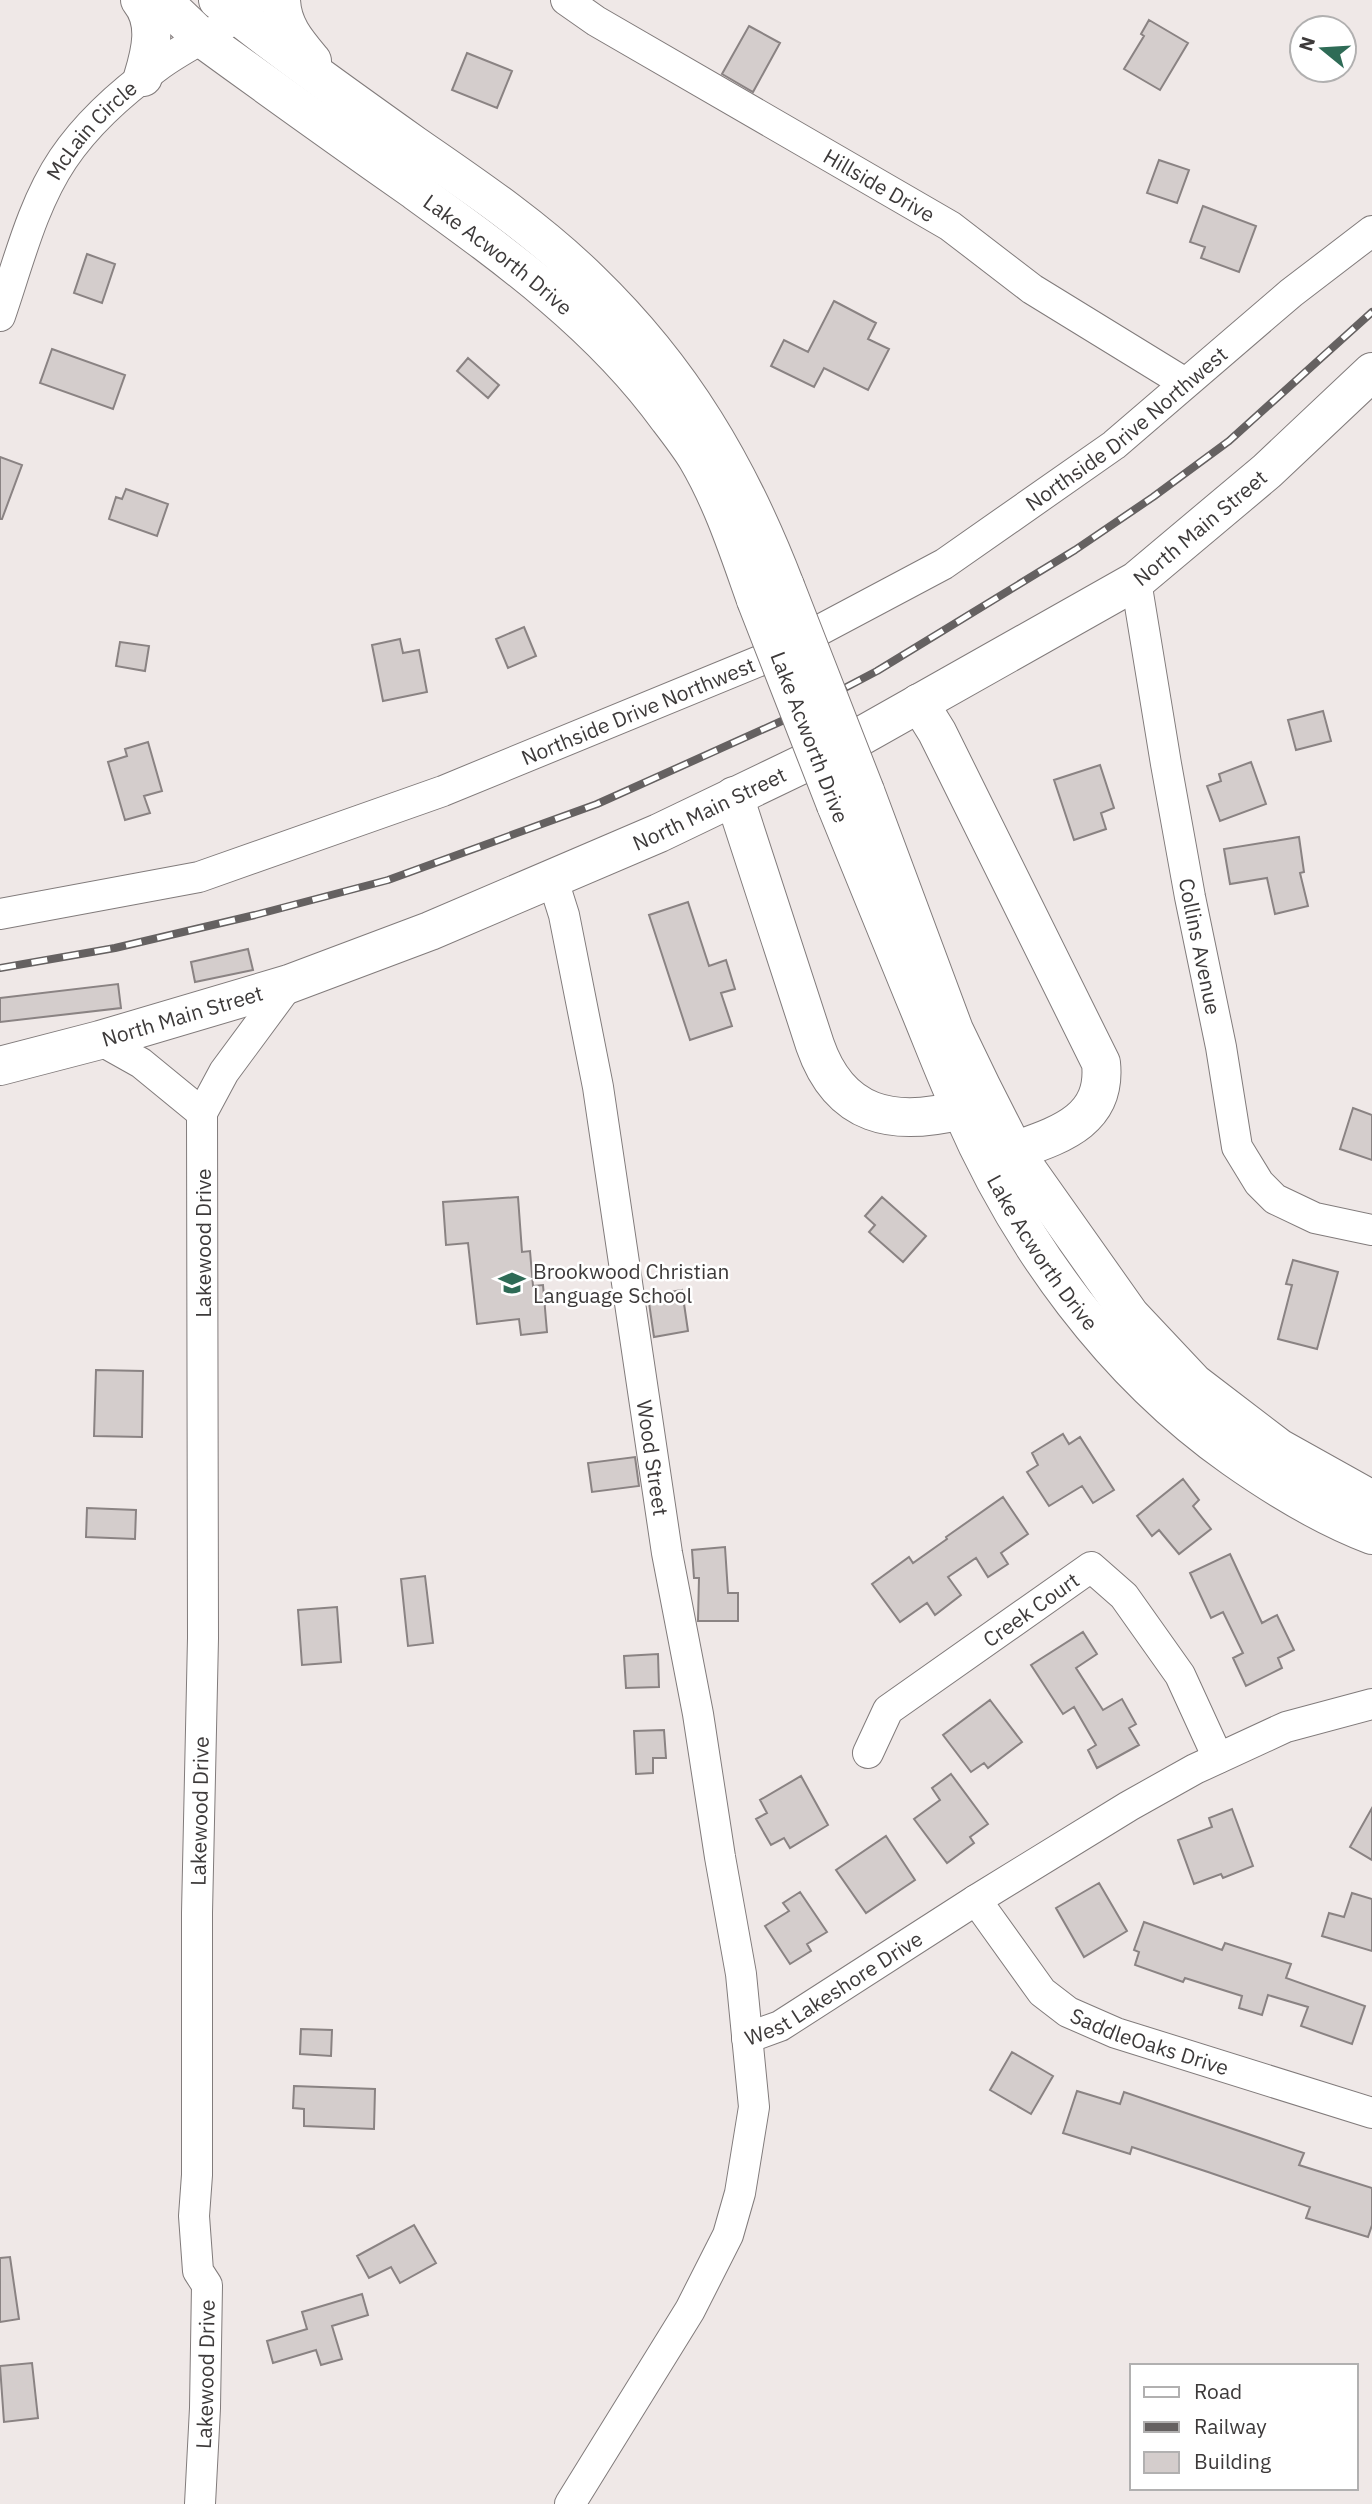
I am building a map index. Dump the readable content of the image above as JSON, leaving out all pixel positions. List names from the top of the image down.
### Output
{
  "streets": {
    "main road": ["Lake Acworth Drive", "North Main Street"],
    "street": [
      "McLain Circle",
      "Hillside Drive",
      "Northside Drive Northwest",
      "Collins Avenue",
      "Lakewood Drive",
      "Wood Street",
      "Creek Court",
      "West Lakeshore Drive",
      "SaddleOaks Drive"
    ]
  },
  "crossings": [
    ["McLain Circle", "Lake Acworth Drive"],
    ["Hillside Drive", "Northside Drive Northwest"],
    ["North Main Street", "Collins Avenue"],
    ["North Main Street", "Lakewood Drive"],
    ["North Main Street", "Wood Street"],
    ["Wood Street", "West Lakeshore Drive"],
    ["Creek Court", "West Lakeshore Drive"],
    ["West Lakeshore Drive", "SaddleOaks Drive"]
  ],
  "places": {
    "school or university": ["Brookwood Christian Language School"]
  },
  "legend": ["Road", "Railway", "Building"],
  "north": "left"
}
